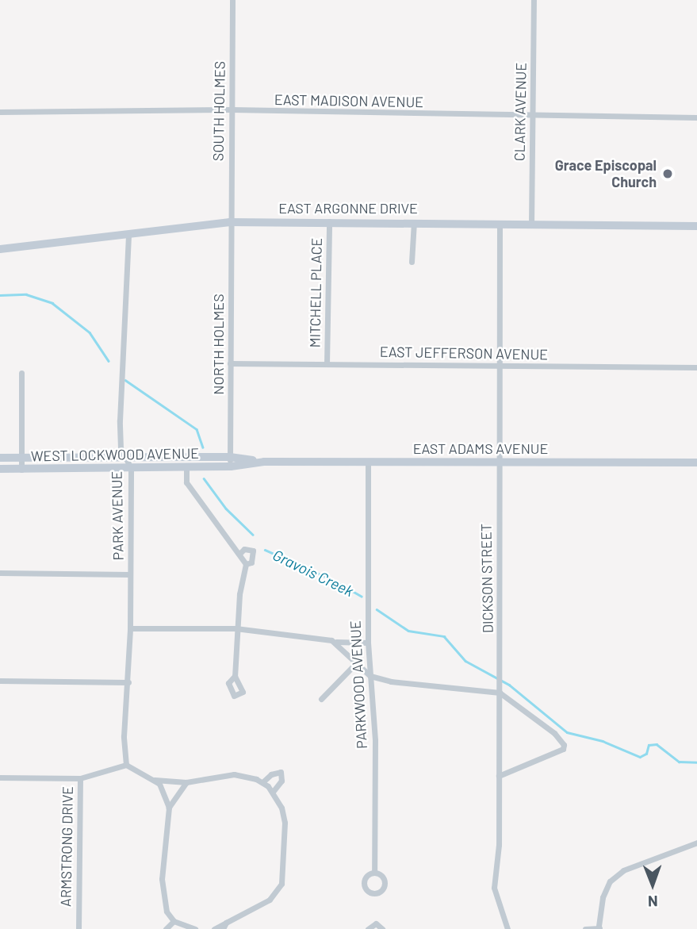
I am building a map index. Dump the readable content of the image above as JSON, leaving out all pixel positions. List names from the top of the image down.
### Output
{
  "streets": {
    "main road": ["EAST ARGONNE DRIVE", "EAST ADAMS AVENUE", "WEST LOCKWOOD AVENUE"],
    "street": [
      "EAST MADISON AVENUE",
      "SOUTH HOLMES",
      "CLARK AVENUE",
      "MITCHELL PLACE",
      "NORTH HOLMES",
      "EAST JEFFERSON AVENUE",
      "PARK AVENUE",
      "DICKSON STREET",
      "PARKWOOD AVENUE",
      "ARMSTRONG DRIVE"
    ]
  },
  "crossings": [
    ["EAST MADISON AVENUE", "SOUTH HOLMES"],
    ["EAST MADISON AVENUE", "CLARK AVENUE"],
    ["SOUTH HOLMES", "EAST ARGONNE DRIVE"],
    ["SOUTH HOLMES", "NORTH HOLMES"],
    ["CLARK AVENUE", "EAST ARGONNE DRIVE"],
    ["EAST ARGONNE DRIVE", "MITCHELL PLACE"],
    ["EAST ARGONNE DRIVE", "NORTH HOLMES"],
    ["EAST ARGONNE DRIVE", "PARK AVENUE"],
    ["EAST ARGONNE DRIVE", "DICKSON STREET"],
    ["MITCHELL PLACE", "EAST JEFFERSON AVENUE"],
    ["NORTH HOLMES", "EAST JEFFERSON AVENUE"],
    ["NORTH HOLMES", "EAST ADAMS AVENUE"],
    ["NORTH HOLMES", "WEST LOCKWOOD AVENUE"],
    ["EAST JEFFERSON AVENUE", "DICKSON STREET"],
    ["EAST ADAMS AVENUE", "WEST LOCKWOOD AVENUE"],
    ["EAST ADAMS AVENUE", "DICKSON STREET"],
    ["EAST ADAMS AVENUE", "PARKWOOD AVENUE"],
    ["WEST LOCKWOOD AVENUE", "PARK AVENUE"],
    ["PARK AVENUE", "ARMSTRONG DRIVE"]
  ],
  "water": ["Gravois Creek"],
  "places": ["Grace Episcopal Church"],
  "north": "bottom"
}
